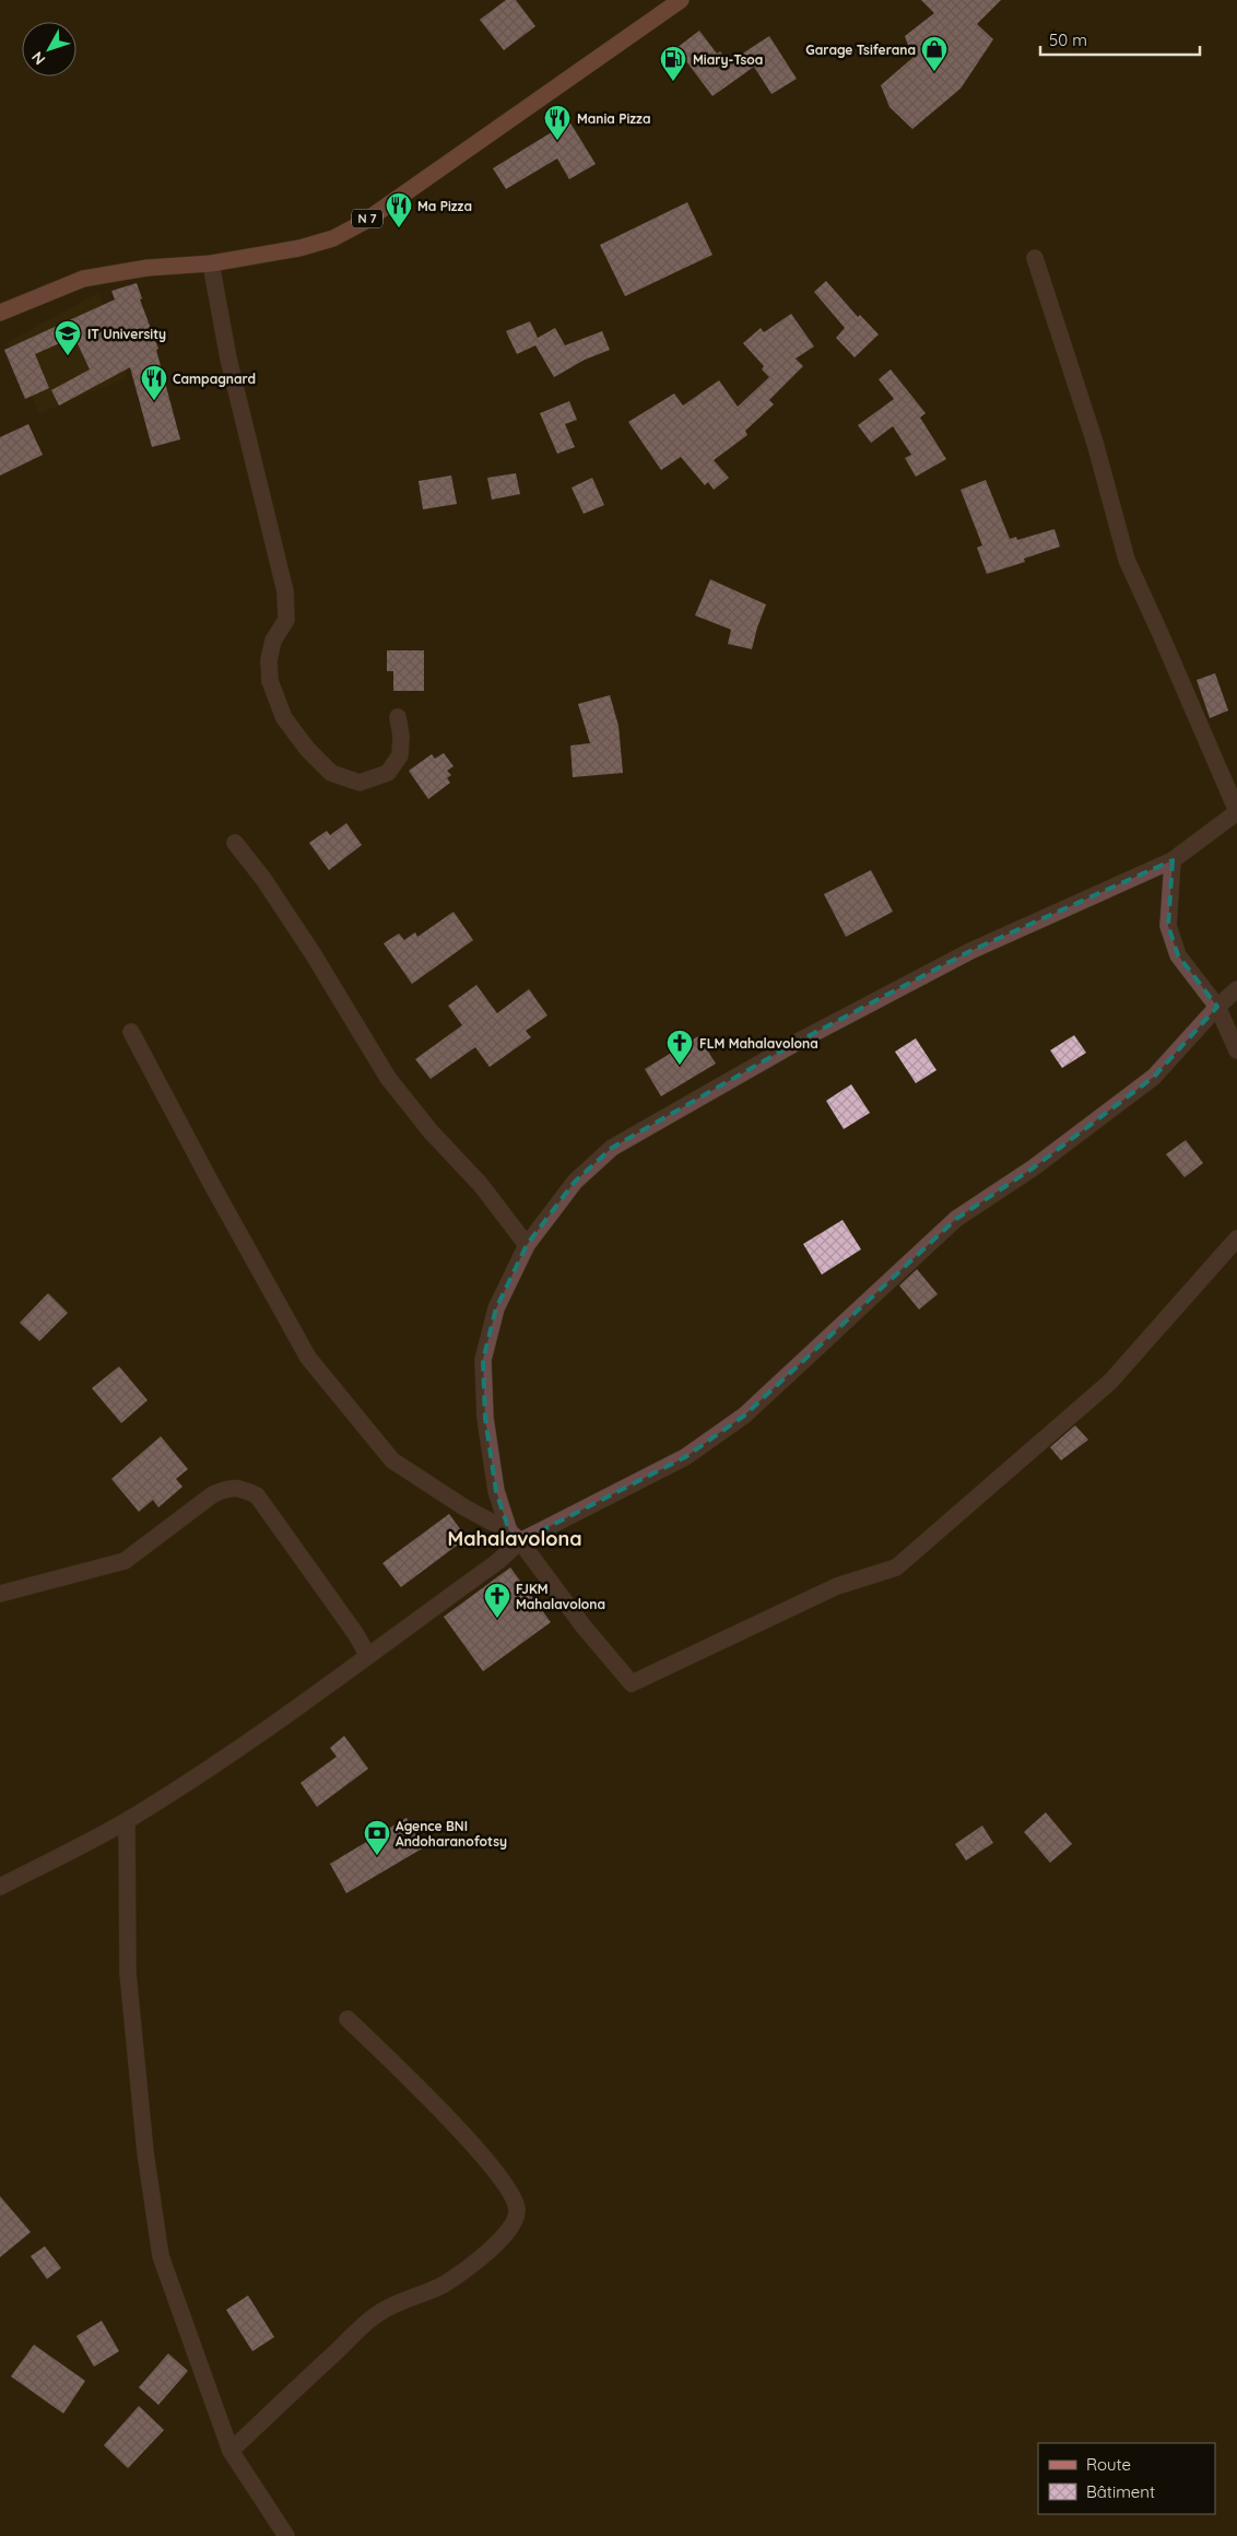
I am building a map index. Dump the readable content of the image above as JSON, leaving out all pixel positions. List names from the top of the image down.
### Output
{
  "streets": {
    "main road": ["N 7"]
  },
  "districts": ["Mahalavolona"],
  "places": {
    "shop": ["Garage Tsiferana"],
    "fuel station": ["Miary-Tsoa"],
    "restaurant": ["Mania Pizza", "Ma Pizza", "Campagnard"],
    "school or university": ["IT University"],
    "church": ["FLM Mahalavolona", "FJKM Mahalavolona"],
    "bank": ["Agence BNI Andoharanofotsy"]
  },
  "legend": ["Route", "Bâtiment"],
  "scale_bar": "50 m",
  "north": "bottom left"
}
